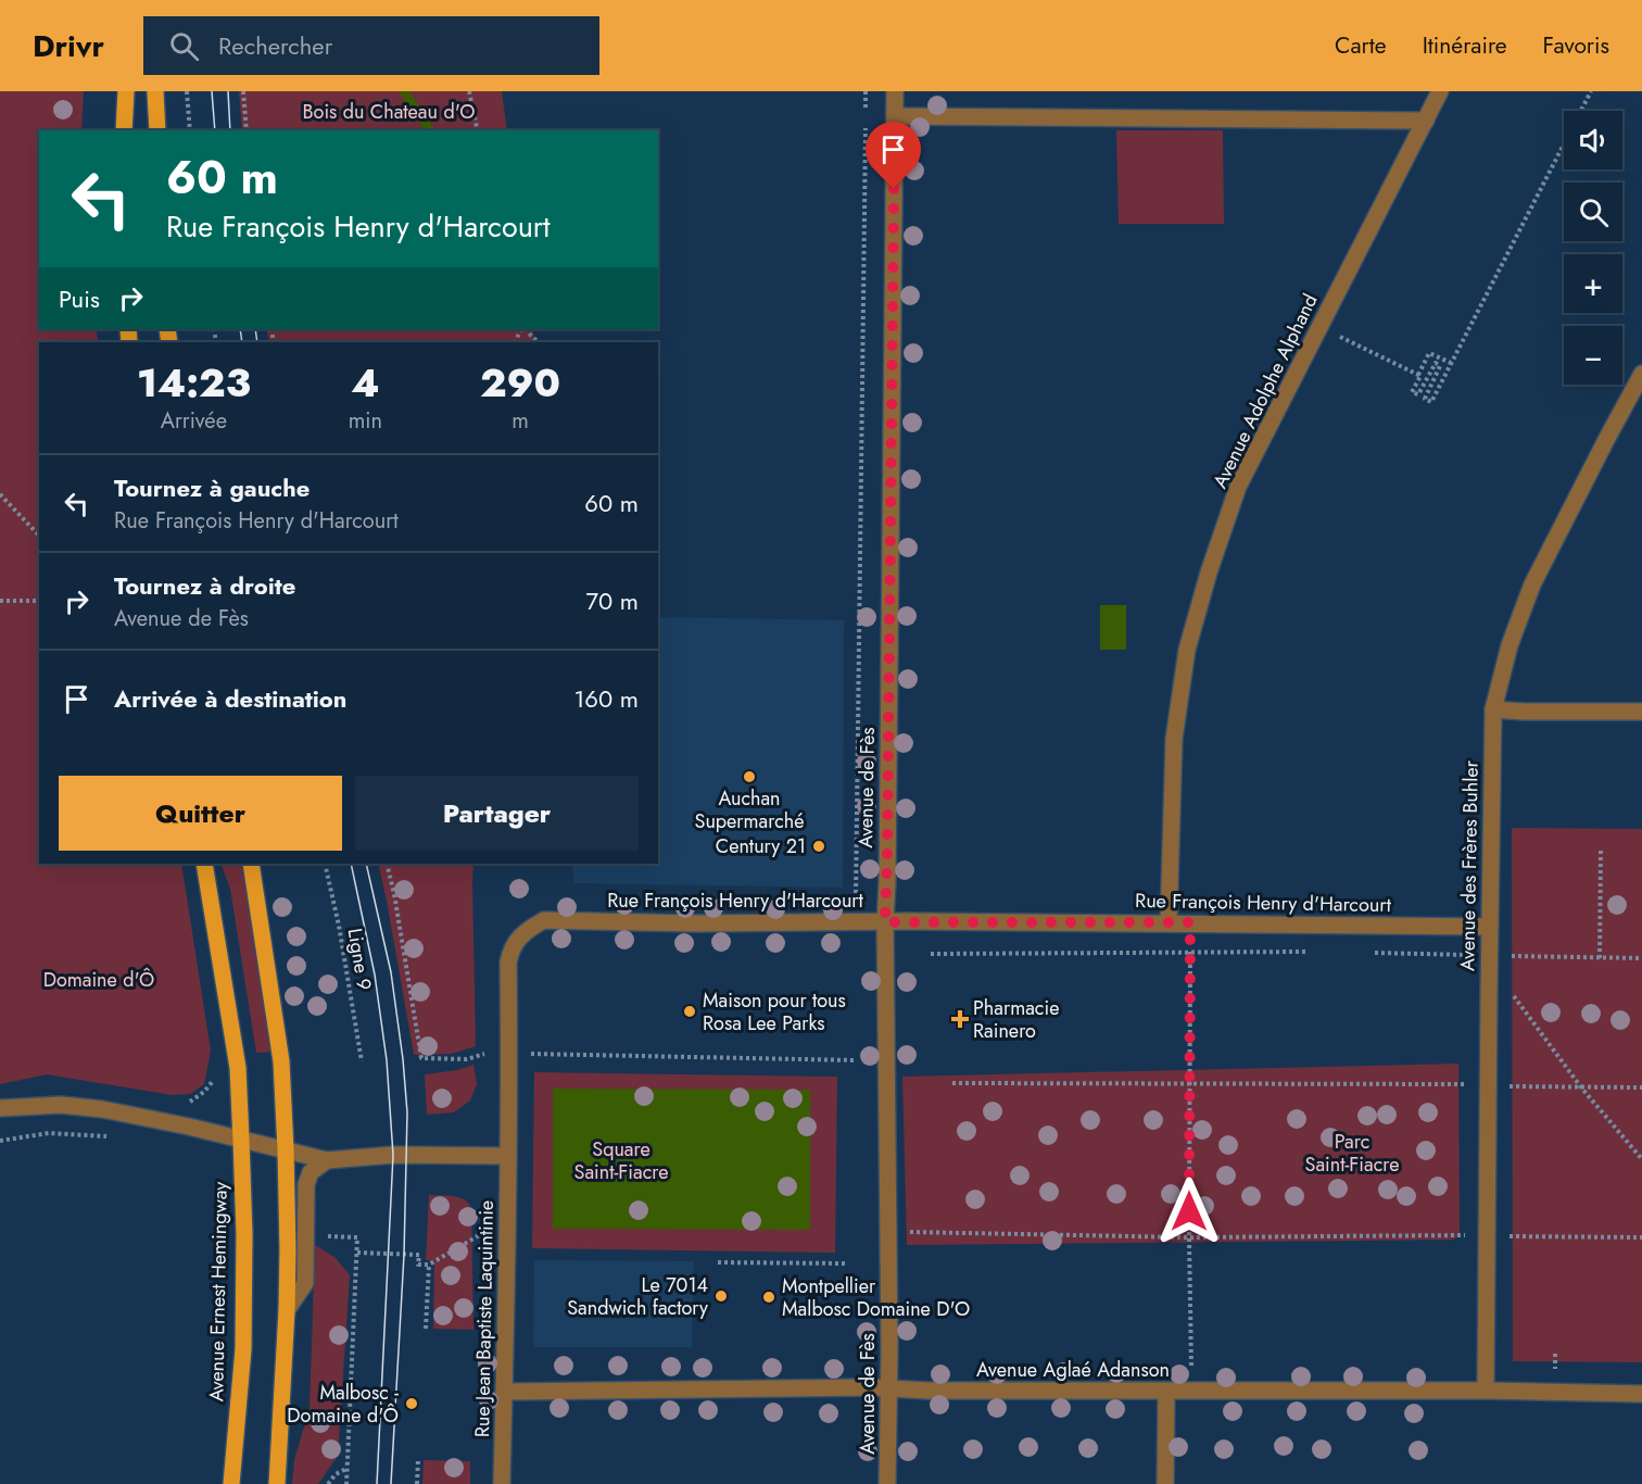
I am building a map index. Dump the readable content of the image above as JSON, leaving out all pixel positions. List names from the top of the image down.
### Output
{
  "streets": {
    "main road": ["Avenue Ernest Hemingway"],
    "street": [
      "Avenue Adolphe Alphand",
      "Avenue de Fès",
      "Avenue des Frères Buhler",
      "Rue François Henry d'Harcourt",
      "Rue Jean Baptiste Laquintinie",
      "Avenue Aglaé Adanson"
    ],
    "path": ["Ligne 9"]
  },
  "crossings": [
    ["Avenue Adolphe Alphand", "Rue François Henry d'Harcourt"],
    ["Avenue de Fès", "Rue François Henry d'Harcourt"],
    ["Avenue de Fès", "Avenue Aglaé Adanson"],
    ["Avenue des Frères Buhler", "Rue François Henry d'Harcourt"],
    ["Avenue des Frères Buhler", "Avenue Aglaé Adanson"],
    ["Rue François Henry d'Harcourt", "Rue Jean Baptiste Laquintinie"],
    ["Rue Jean Baptiste Laquintinie", "Avenue Aglaé Adanson"]
  ],
  "parks": [
    "Bois du Chateau d'O",
    "Domaine d'Ô",
    "Parc Saint-Fiacre",
    "Square Saint-Fiacre"
  ],
  "places": {
    "other": [
      "Auchan Supermarché",
      "Century 21",
      "Maison pour tous Rosa Lee Parks",
      "Le 7014 Sandwich factory",
      "Montpellier Malbosc Domaine D'O",
      "Malbosc - Domaine d'Ô"
    ],
    "health": ["Pharmacie Rainero"]
  },
  "page": {
    "header": "Drivr",
    "search": "Rechercher",
    "nav": ["Carte", "Itinéraire", "Favoris"],
    "map_buttons": ["+", "−"],
    "turn": ["60 m", "Rue François Henry d'Harcourt"],
    "then": "Puis",
    "eta": [
      "14:23",
      "Arrivée",
      "4",
      "min",
      "290",
      "m"
    ],
    "list": [
      {
        "name": "Tournez à gauche",
        "note": "Rue François Henry d'Harcourt",
        "value": "60 m"
      },
      {
        "name": "Tournez à droite",
        "note": "Avenue de Fès",
        "value": "70 m"
      },
      {
        "name": "Arrivée à destination",
        "value": "160 m"
      }
    ],
    "buttons": ["Quitter", "Partager"]
  }
}
